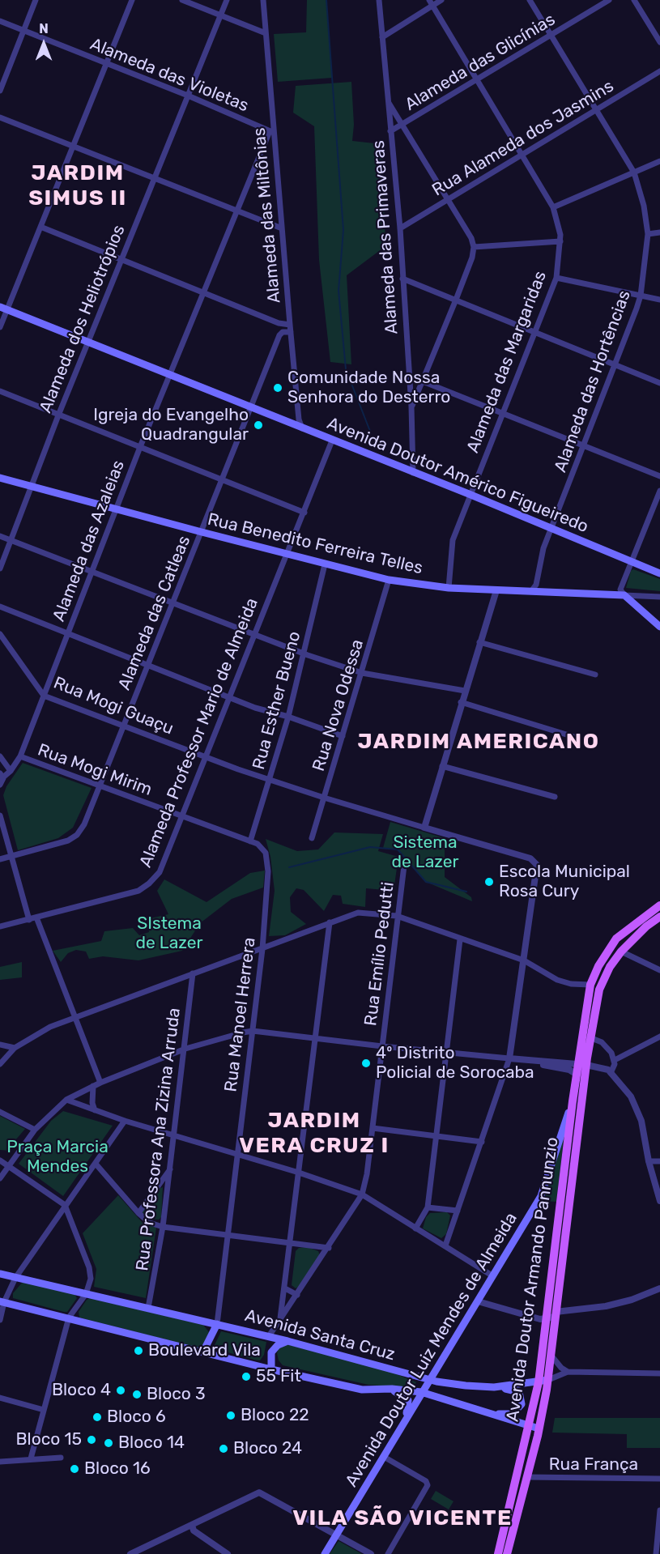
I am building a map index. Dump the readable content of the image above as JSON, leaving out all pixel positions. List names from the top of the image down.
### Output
{
  "streets": {
    "main road": [
      "Avenida Doutor Américo Figueiredo",
      "Rua Benedito Ferreira Telles",
      "Avenida Doutor Armando Pannunzio",
      "Avenida Santa Cruz",
      "Avenida Doutor Luiz Mendes de Almeida"
    ],
    "street": [
      "Alameda das Glicínias",
      "Alameda das Violetas",
      "Rua Alameda dos Jasmins",
      "Alameda das Miltônias",
      "Alameda das Primaveras",
      "Alameda dos Heliotrópios",
      "Alameda das Margaridas",
      "Alameda das Hortências",
      "Alameda das Azaleias",
      "Alameda das Catleas",
      "Rua Esther Bueno",
      "Rua Nova Odessa",
      "Rua Mogi Guaçu",
      "Alameda Professor Mario de Almeida",
      "Rua Mogi Mirim",
      "Rua Emílio Pedutti",
      "Rua Manoel Herrera",
      "Rua Professora Ana Zizina Arruda",
      "Rua França"
    ]
  },
  "crossings": [
    ["Alameda das Glicínias", "Alameda das Primaveras"],
    ["Alameda das Glicínias", "Alameda das Margaridas"],
    ["Alameda das Glicínias", "Alameda das Hortências"],
    ["Alameda das Violetas", "Alameda das Miltônias"],
    ["Alameda das Violetas", "Alameda dos Heliotrópios"],
    ["Alameda das Violetas", "Alameda das Azaleias"],
    ["Rua Alameda dos Jasmins", "Alameda das Primaveras"],
    ["Rua Alameda dos Jasmins", "Alameda das Margaridas"],
    ["Rua Alameda dos Jasmins", "Alameda das Hortências"],
    ["Alameda das Miltônias", "Avenida Doutor Américo Figueiredo"],
    ["Alameda das Miltônias", "Alameda das Azaleias"],
    ["Alameda das Primaveras", "Avenida Doutor Américo Figueiredo"],
    ["Alameda dos Heliotrópios", "Avenida Doutor Américo Figueiredo"],
    ["Alameda dos Heliotrópios", "Rua Benedito Ferreira Telles"],
    ["Alameda das Margaridas", "Avenida Doutor Américo Figueiredo"],
    ["Alameda das Margaridas", "Rua Benedito Ferreira Telles"],
    ["Alameda das Hortências", "Avenida Doutor Américo Figueiredo"],
    ["Alameda das Hortências", "Rua Benedito Ferreira Telles"],
    ["Avenida Doutor Américo Figueiredo", "Alameda das Azaleias"],
    ["Avenida Doutor Américo Figueiredo", "Alameda das Catleas"],
    ["Avenida Doutor Américo Figueiredo", "Alameda Professor Mario de Almeida"],
    ["Alameda das Azaleias", "Rua Benedito Ferreira Telles"],
    ["Alameda das Azaleias", "Rua Mogi Guaçu"],
    ["Alameda das Azaleias", "Rua Mogi Mirim"],
    ["Rua Benedito Ferreira Telles", "Alameda das Catleas"],
    ["Rua Benedito Ferreira Telles", "Rua Esther Bueno"],
    ["Rua Benedito Ferreira Telles", "Rua Nova Odessa"],
    ["Rua Benedito Ferreira Telles", "Alameda Professor Mario de Almeida"],
    ["Alameda das Catleas", "Rua Mogi Guaçu"],
    ["Alameda das Catleas", "Rua Mogi Mirim"],
    ["Rua Esther Bueno", "Rua Mogi Guaçu"],
    ["Rua Esther Bueno", "Rua Mogi Mirim"],
    ["Rua Nova Odessa", "Rua Mogi Guaçu"],
    ["Rua Mogi Guaçu", "Alameda Professor Mario de Almeida"],
    ["Alameda Professor Mario de Almeida", "Rua Mogi Mirim"],
    ["Rua Mogi Mirim", "Rua Manoel Herrera"],
    ["Rua Emílio Pedutti", "Avenida Santa Cruz"],
    ["Rua Manoel Herrera", "Avenida Santa Cruz"],
    ["Rua Professora Ana Zizina Arruda", "Avenida Santa Cruz"],
    ["Avenida Doutor Armando Pannunzio", "Avenida Santa Cruz"],
    ["Avenida Doutor Armando Pannunzio", "Avenida Doutor Luiz Mendes de Almeida"],
    ["Avenida Doutor Armando Pannunzio", "Rua França"],
    ["Avenida Santa Cruz", "Avenida Doutor Luiz Mendes de Almeida"]
  ],
  "districts": [
    "JARDIM SIMUS II",
    "JARDIM AMERICANO",
    "JARDIM VERA CRUZ I",
    "VILA SÃO VICENTE"
  ],
  "parks": ["Sistema de Lazer", "SIstema de Lazer", "Praça Marcia Mendes"],
  "places": [
    "Comunidade Nossa Senhora do Desterro",
    "Igreja do Evangelho Quadrangular",
    "Escola Municipal Rosa Cury",
    "4º Distrito Policial de Sorocaba",
    "Boulevard Vila",
    "55 Fit",
    "Bloco 4",
    "Bloco 3",
    "Bloco 22",
    "Bloco 6",
    "Bloco 15",
    "Bloco 14",
    "Bloco 24",
    "Bloco 16"
  ],
  "north": "top"
}
